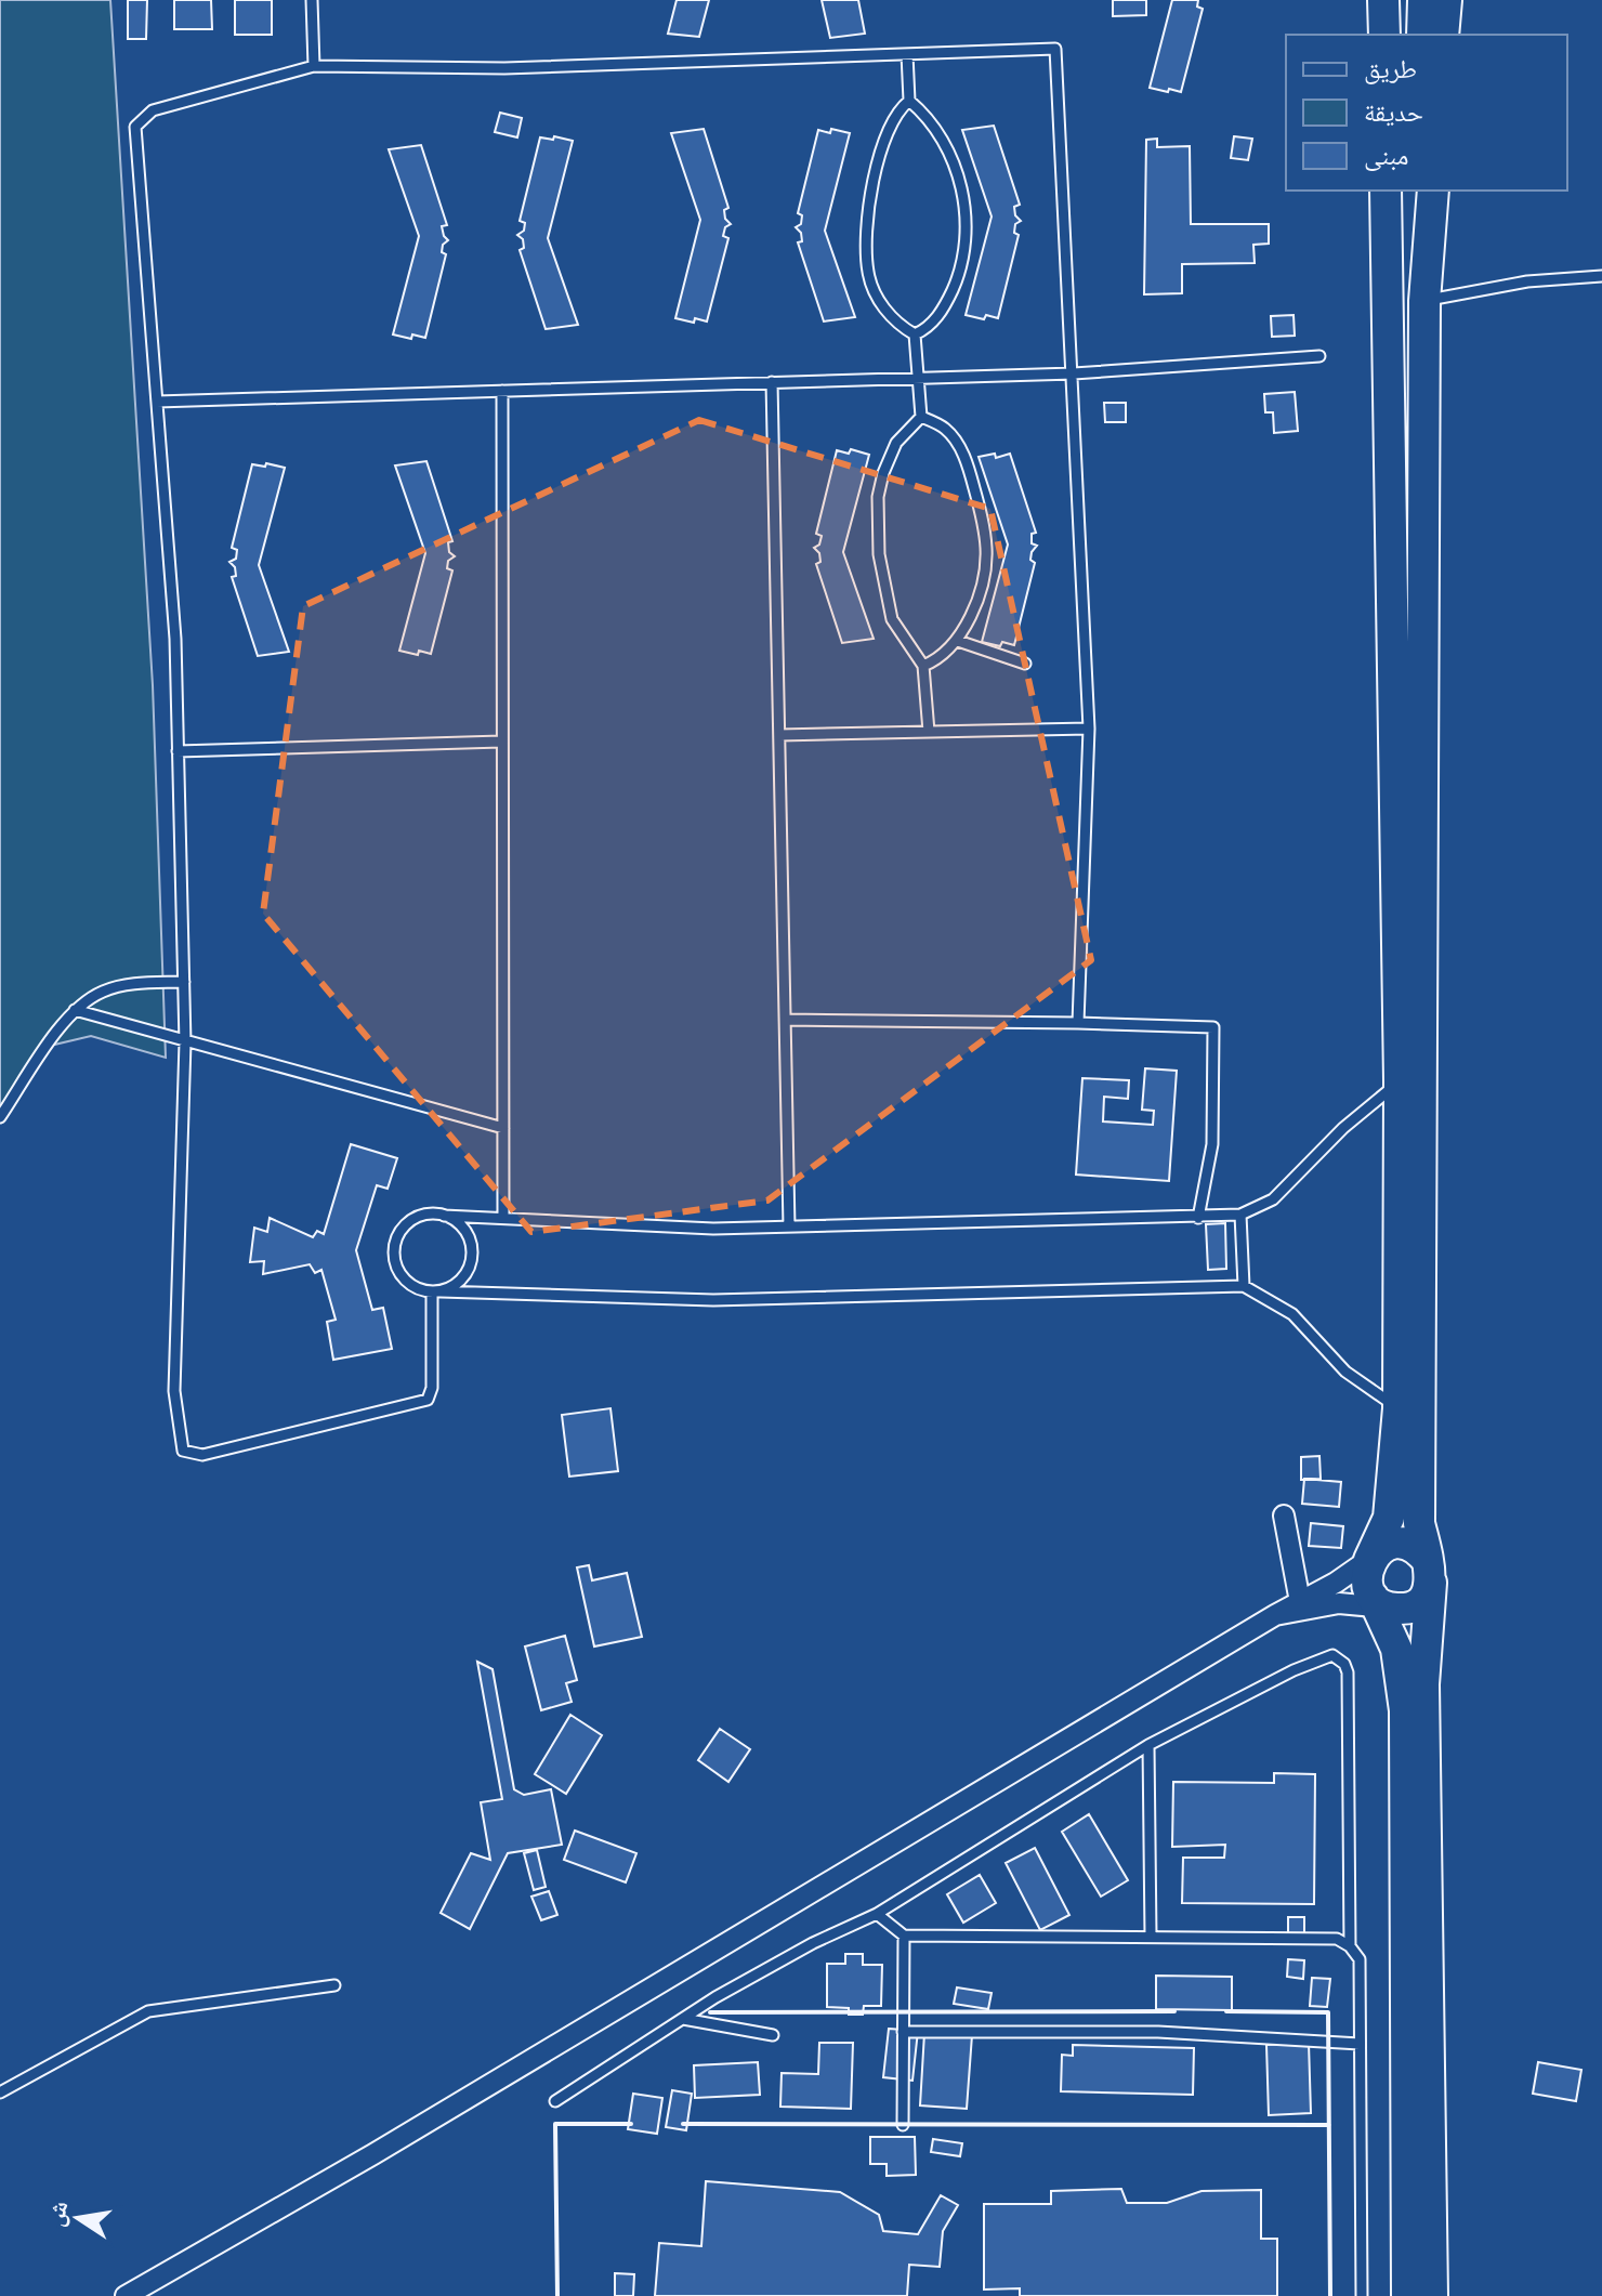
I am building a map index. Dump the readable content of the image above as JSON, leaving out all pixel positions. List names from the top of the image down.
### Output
{
  "legend": ["طريق", "حديقة", "مبنى"],
  "north": "left"
}
